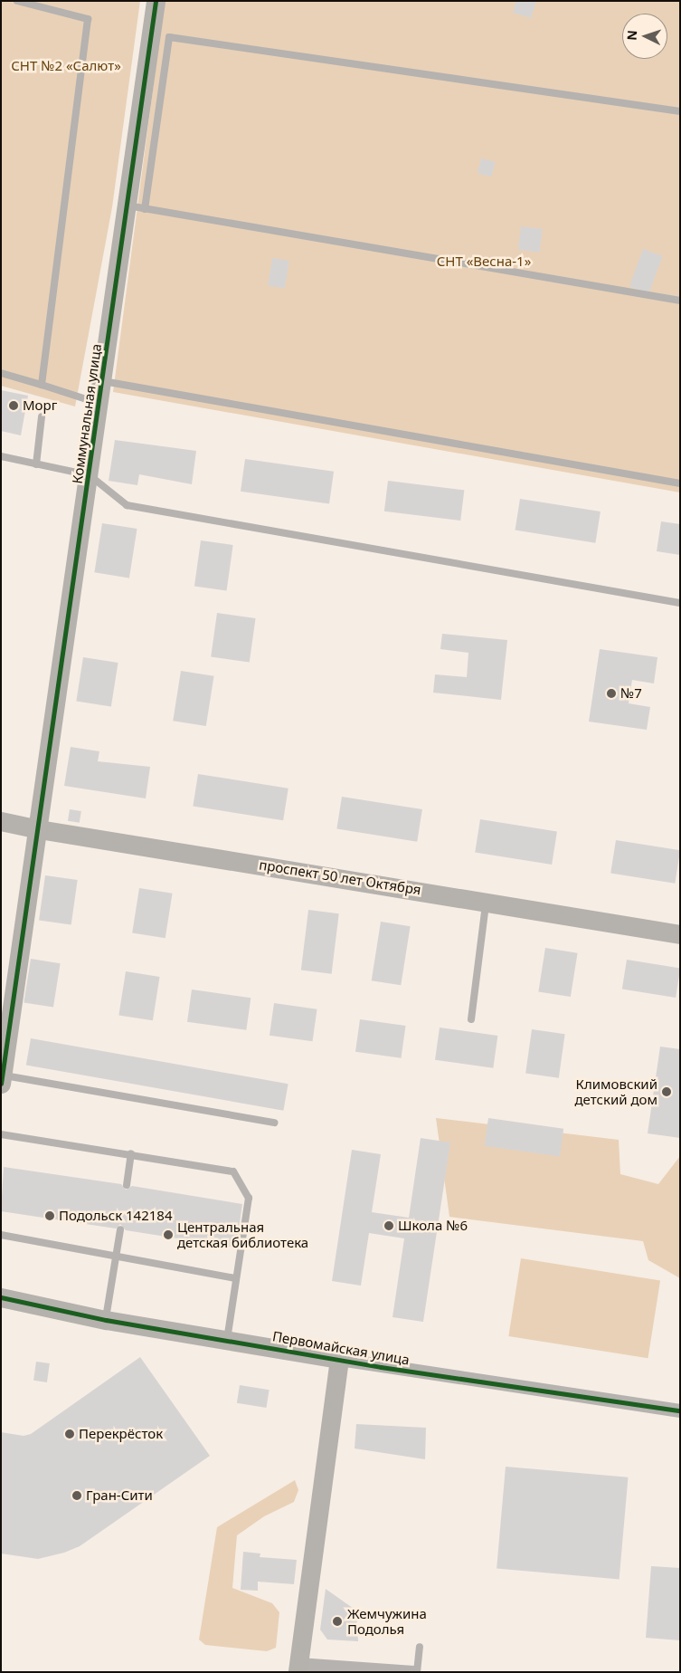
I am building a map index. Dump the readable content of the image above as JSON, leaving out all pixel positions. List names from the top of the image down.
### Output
{
  "streets": {
    "street": ["Коммунальная улица", "проспект 50 лет Октября", "Первомайская улица"]
  },
  "crossings": [
    ["Коммунальная улица", "проспект 50 лет Октября"]
  ],
  "parks": ["СНТ №2 «Салют»", "СНТ «Весна-1»"],
  "places": [
    "Морг",
    "№7",
    "Климовский детский дом",
    "Подольск 142184",
    "Школа №6",
    "Центральная детская библиотека",
    "Перекрёсток",
    "Гран-Сити",
    "Жемчужина Подолья"
  ],
  "north": "left"
}
